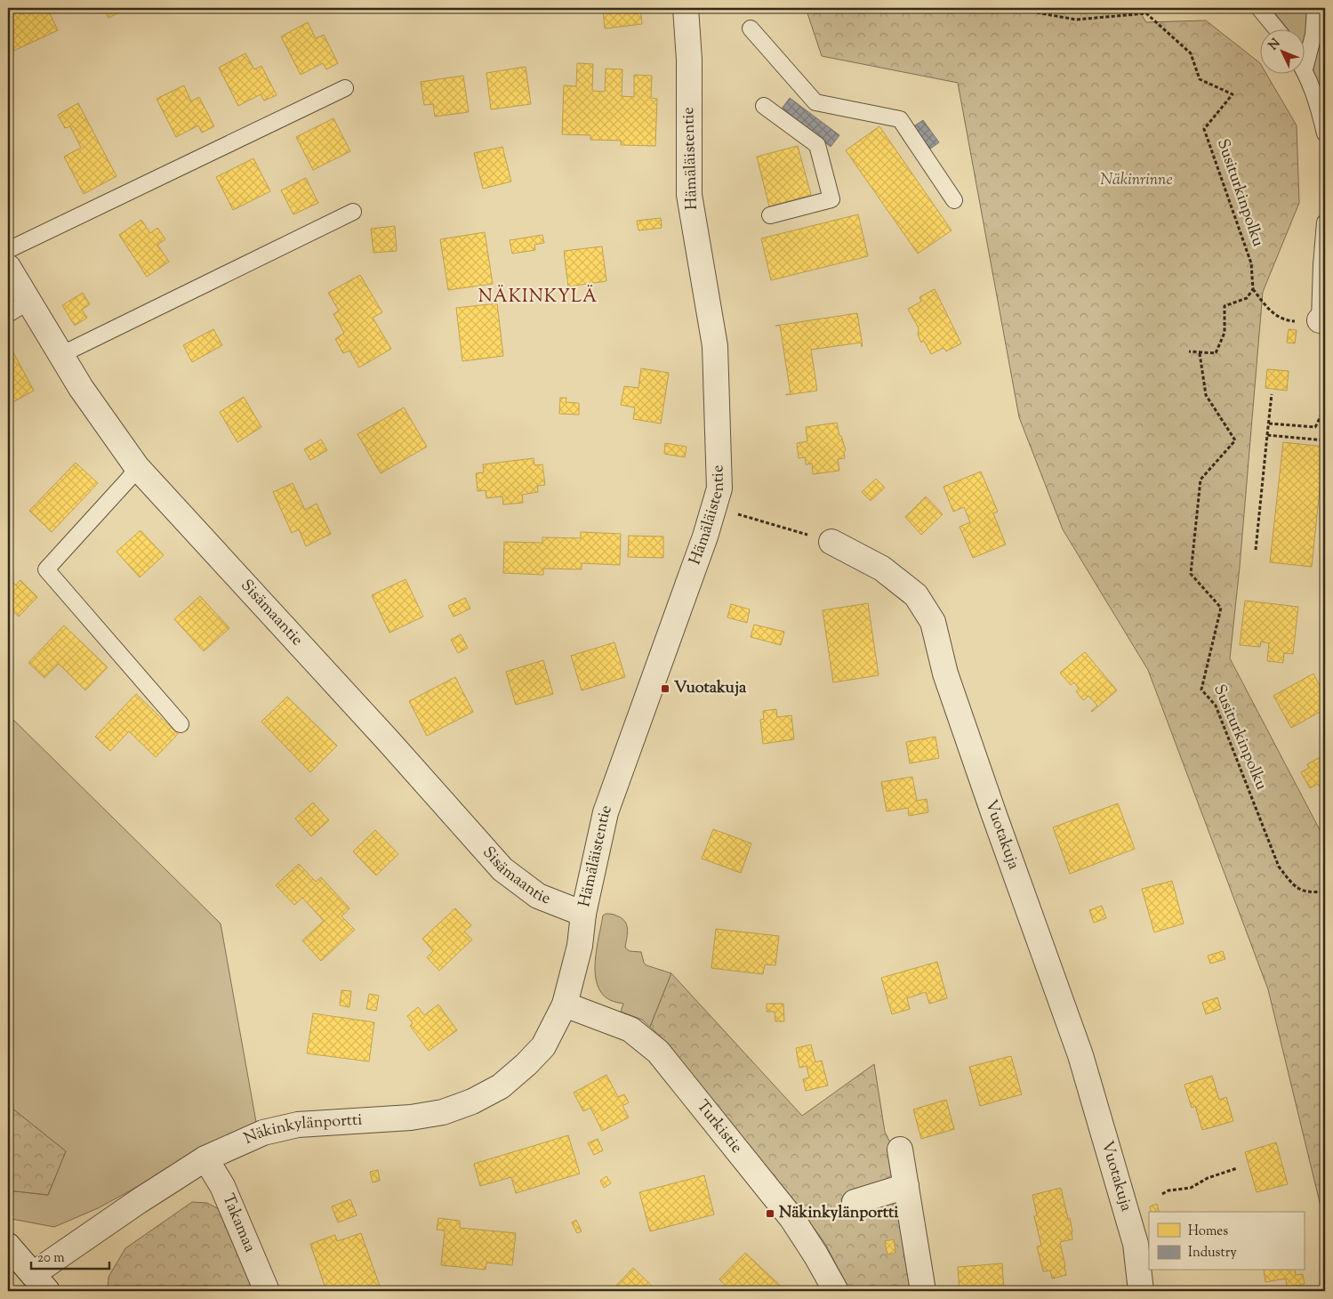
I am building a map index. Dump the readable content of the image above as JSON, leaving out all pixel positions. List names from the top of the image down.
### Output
{
  "streets": {
    "street": [
      "Hämäläistentie",
      "Sisämaantie",
      "Vuotakuja",
      "Turkistie",
      "Näkinkylänportti",
      "Takamaa"
    ],
    "path": ["Susiturkinpolku"]
  },
  "crossings": [
    ["Hämäläistentie", "Sisämaantie"],
    ["Hämäläistentie", "Turkistie"],
    ["Hämäläistentie", "Näkinkylänportti"],
    ["Turkistie", "Näkinkylänportti"],
    ["Näkinkylänportti", "Takamaa"]
  ],
  "districts": ["NÄKINKYLÄ"],
  "parks": ["Näkinrinne"],
  "places": {
    "transit": ["Vuotakuja", "Näkinkylänportti"]
  },
  "legend": ["Homes", "Industry"],
  "scale_bar": "20 m",
  "north": "top left"
}
